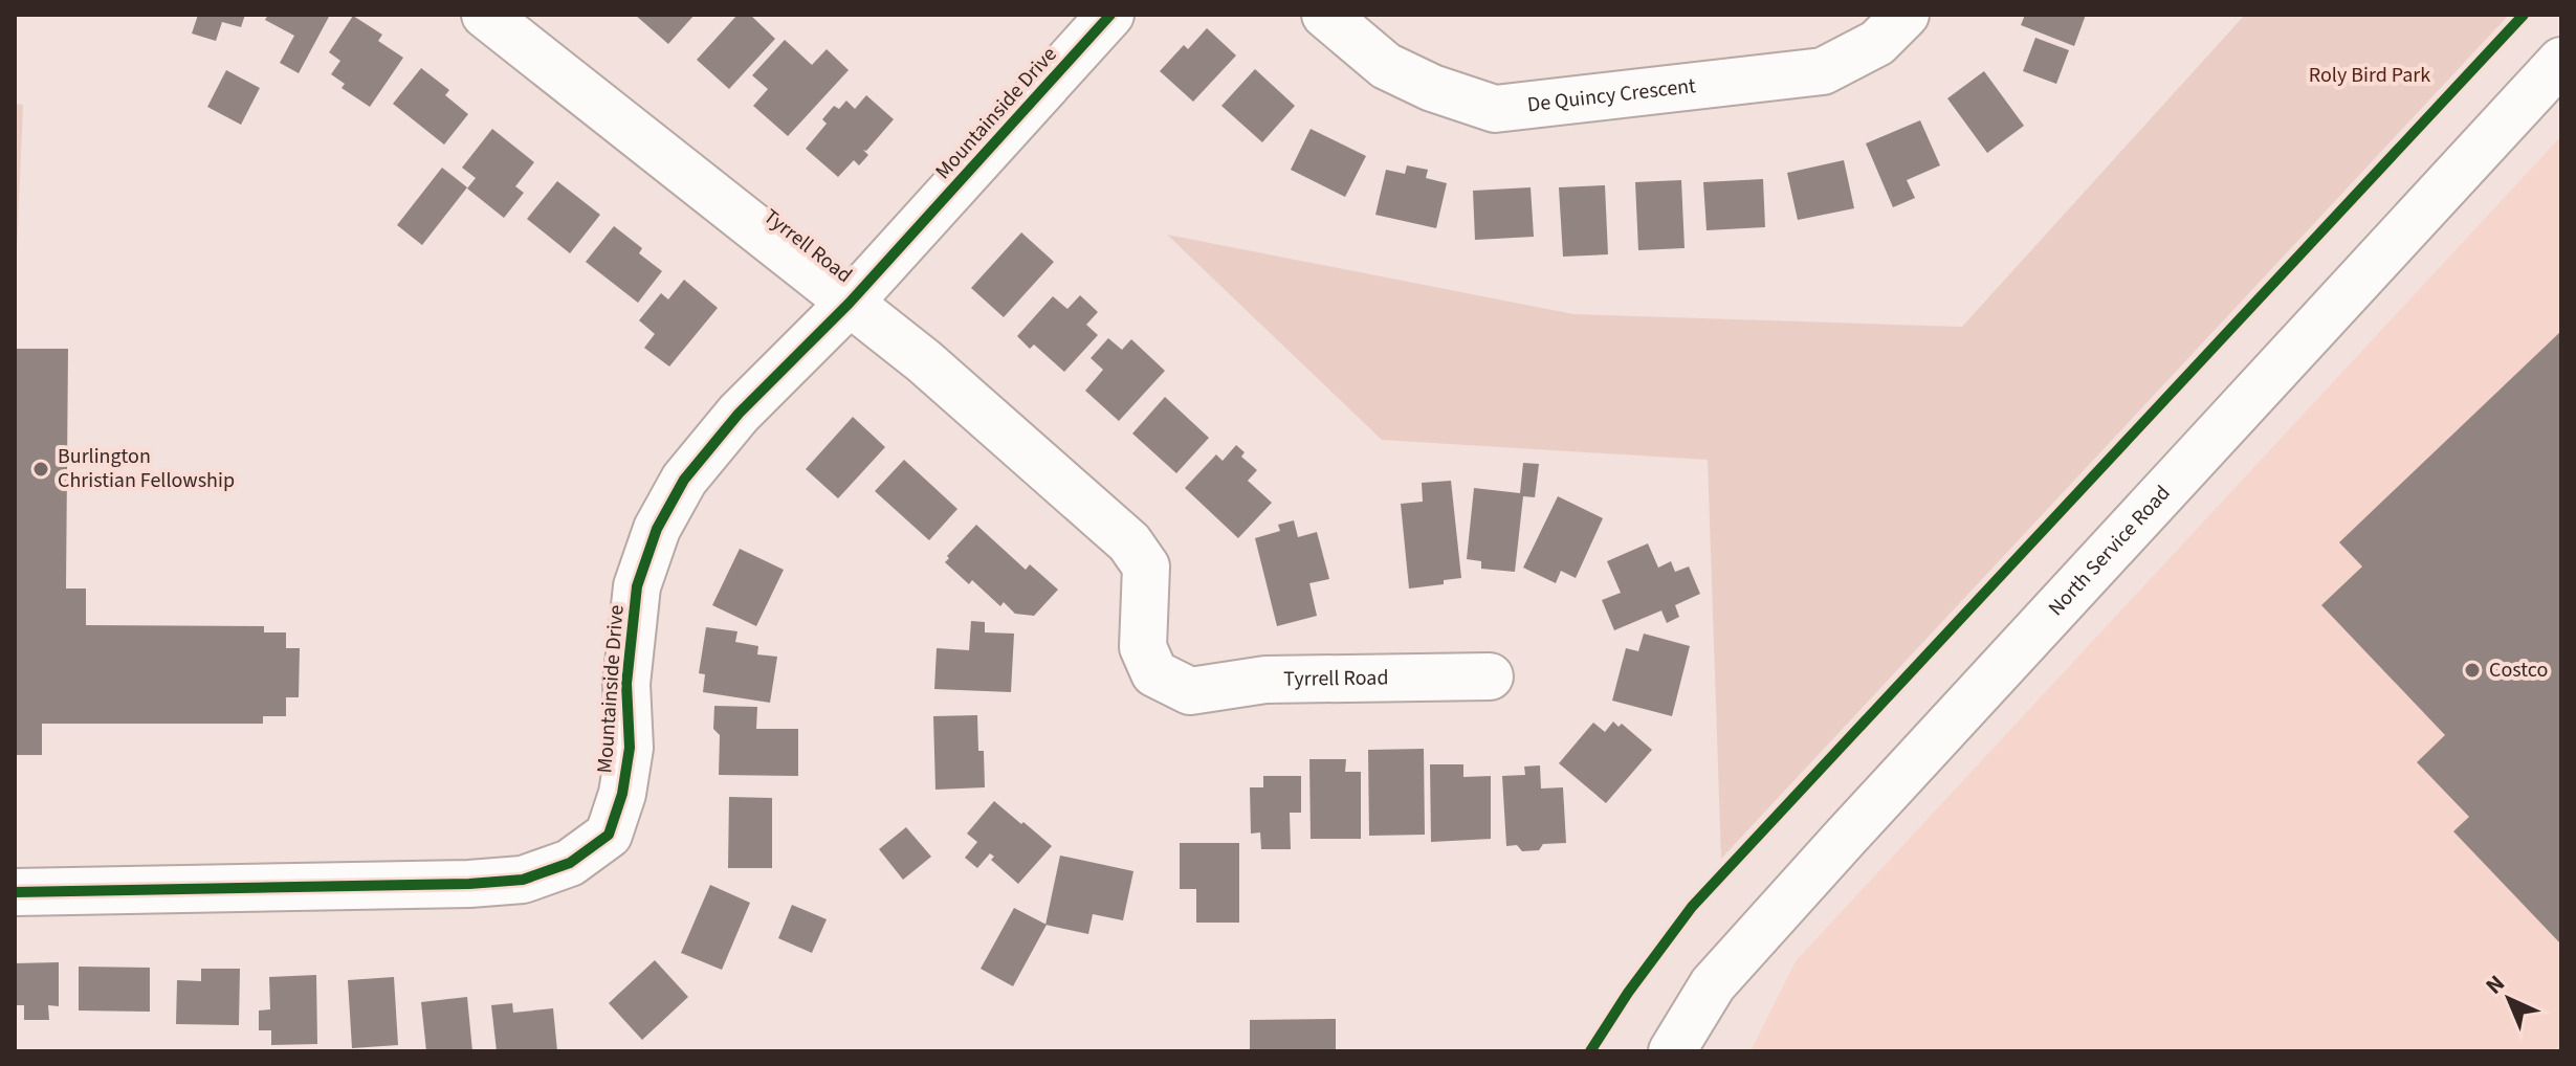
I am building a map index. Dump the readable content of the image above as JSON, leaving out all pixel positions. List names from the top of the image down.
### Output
{
  "streets": {
    "street": [
      "De Quincy Crescent",
      "Mountainside Drive",
      "Tyrrell Road",
      "North Service Road"
    ]
  },
  "crossings": [
    ["Mountainside Drive", "Tyrrell Road"]
  ],
  "parks": ["Roly Bird Park"],
  "places": ["Burlington Christian Fellowship", "Costco"],
  "north": "top left"
}
